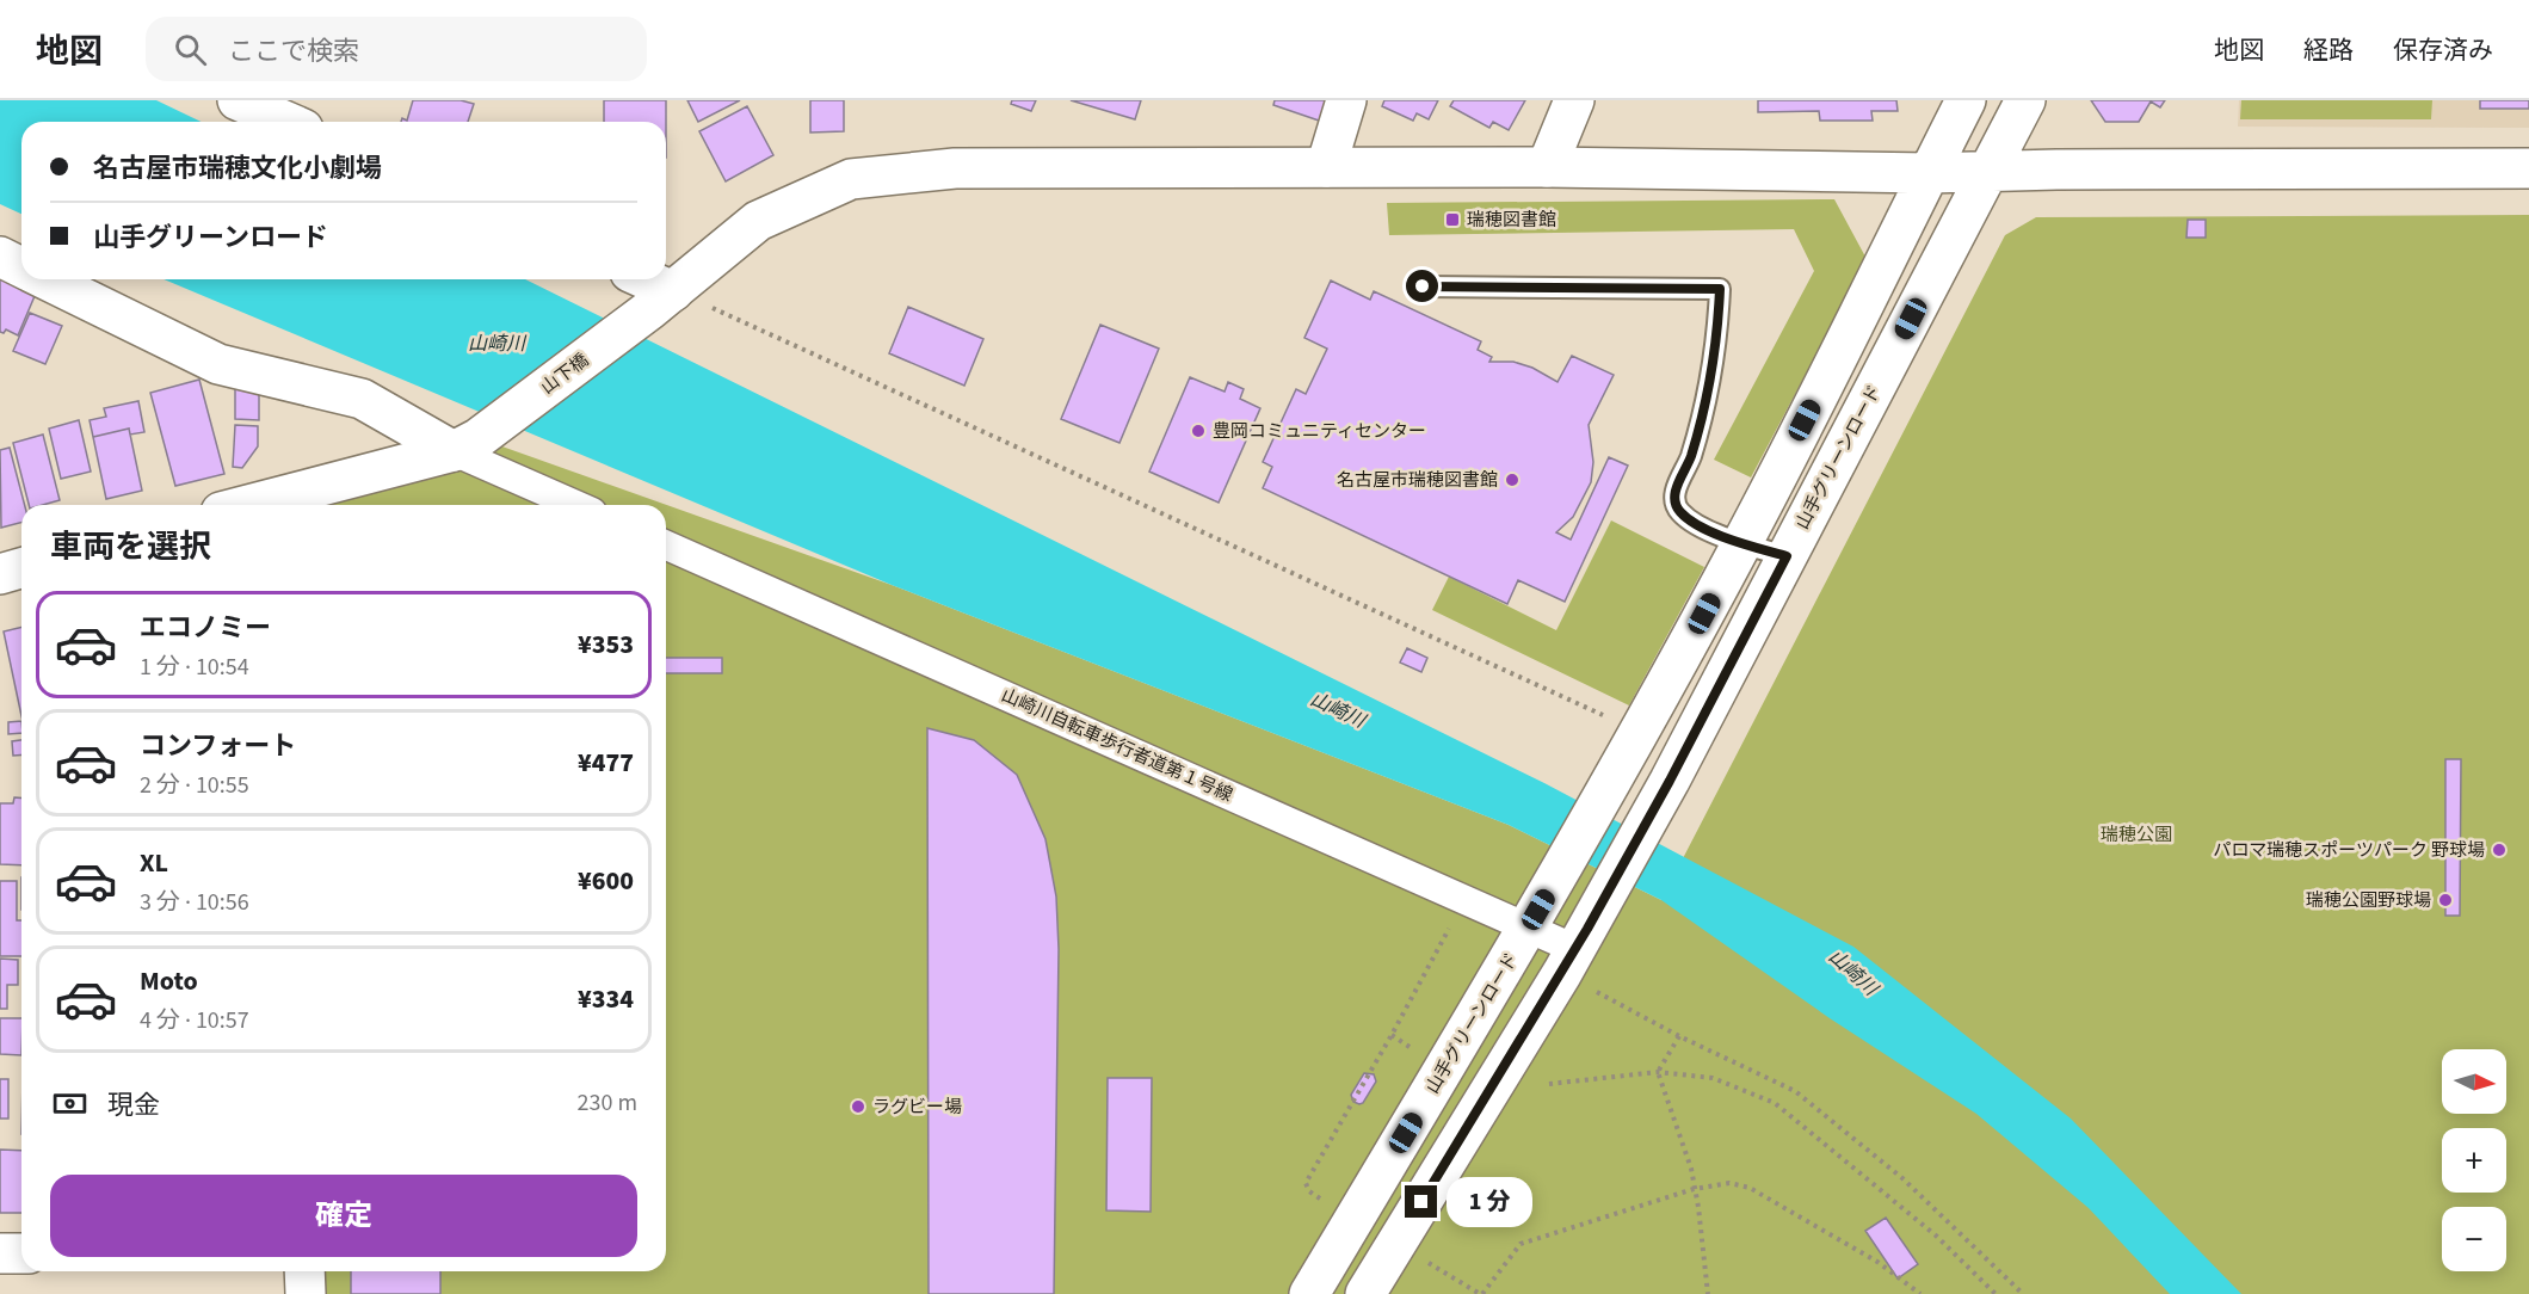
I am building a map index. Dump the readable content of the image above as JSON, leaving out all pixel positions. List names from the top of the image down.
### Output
{
  "streets": {
    "street": ["山下橋", "山手グリーンロード", "山崎川自転車歩行者道第１号線"]
  },
  "crossings": [
    ["山下橋", "山手グリーンロード"],
    ["山手グリーンロード", "山崎川自転車歩行者道第１号線"]
  ],
  "water": ["山崎川"],
  "parks": ["瑞穂公園"],
  "places": {
    "transit": ["瑞穂図書館"],
    "other": [
      "豊岡コミュニティセンター",
      "名古屋市瑞穂図書館",
      "パロマ瑞穂スポーツパーク 野球場",
      "瑞穂公園野球場",
      "ラグビー場"
    ]
  },
  "north": "right",
  "page": {
    "header": "地図",
    "search": "ここで検索",
    "nav": ["地図", "経路", "保存済み"],
    "banner": ["名古屋市瑞穂文化小劇場", "山手グリーンロード"],
    "heading": "車両を選択",
    "list": [
      {
        "name": "エコノミー",
        "note": "1 分 · 10:54",
        "value": "¥353"
      },
      {
        "name": "コンフォート",
        "note": "2 分 · 10:55",
        "value": "¥477"
      },
      {
        "name": "XL",
        "note": "3 分 · 10:56",
        "value": "¥600"
      },
      {
        "name": "Moto",
        "note": "4 分 · 10:57",
        "value": "¥334"
      }
    ],
    "map_buttons": ["+", "−"],
    "pay": ["現金", "230 m"],
    "buttons": "確定",
    "bubble": "1 分"
  }
}
